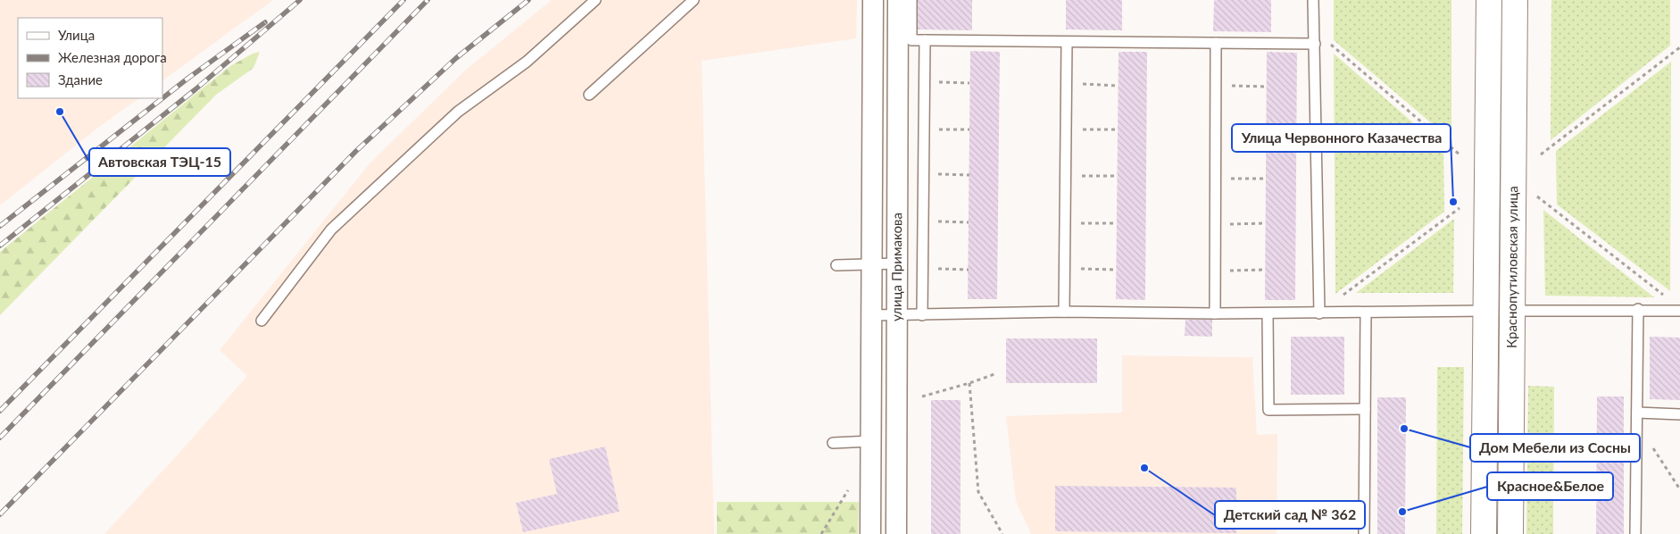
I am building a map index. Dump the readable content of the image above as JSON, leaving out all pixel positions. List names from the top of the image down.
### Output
{
  "streets": {
    "main road": ["Краснопутиловская улица"],
    "street": ["улица Примакова"]
  },
  "places": [
    "Автовская ТЭЦ-15",
    "Улица Червонного Казачества",
    "Дом Мебели из Сосны",
    "Детский сад № 362",
    "Красное&Белое"
  ],
  "legend": ["Улица", "Железная дорога", "Здание"]
}
